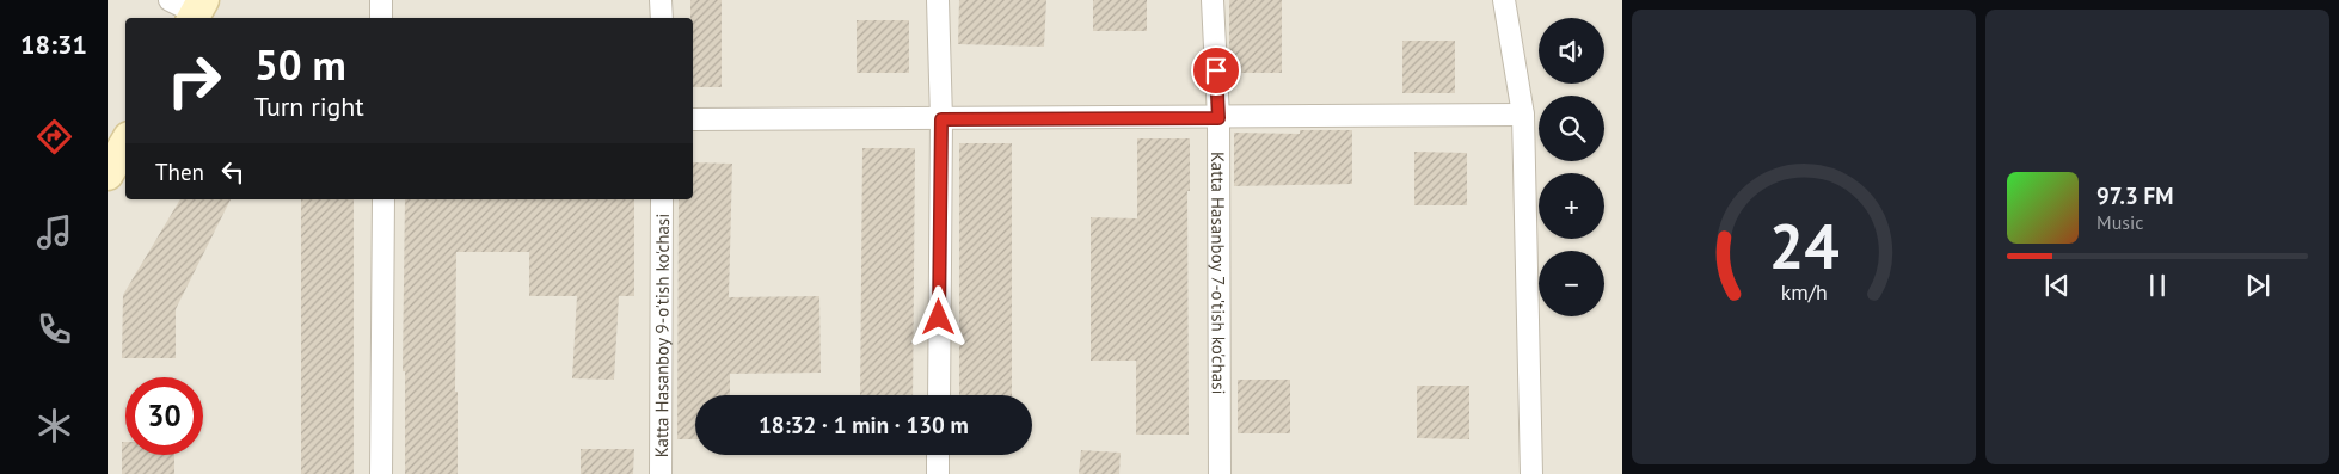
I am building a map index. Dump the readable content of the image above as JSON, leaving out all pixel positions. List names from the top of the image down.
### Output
{
  "streets": {
    "street": ["Katta Hasanboy 7-o'tish ko'chasi", "Katta Hasanboy 9-o'tish ko'chasi"]
  },
  "page": {
    "tabs": "18:31",
    "map_buttons": ["+", "−"],
    "turn": ["50 m", "Turn right"],
    "then": "Then",
    "song": ["97.3 FM", "Music"],
    "limit": "30",
    "trip": "18:32 · 1 min · 130 m",
    "gauge": ["24", "km/h"]
  }
}
